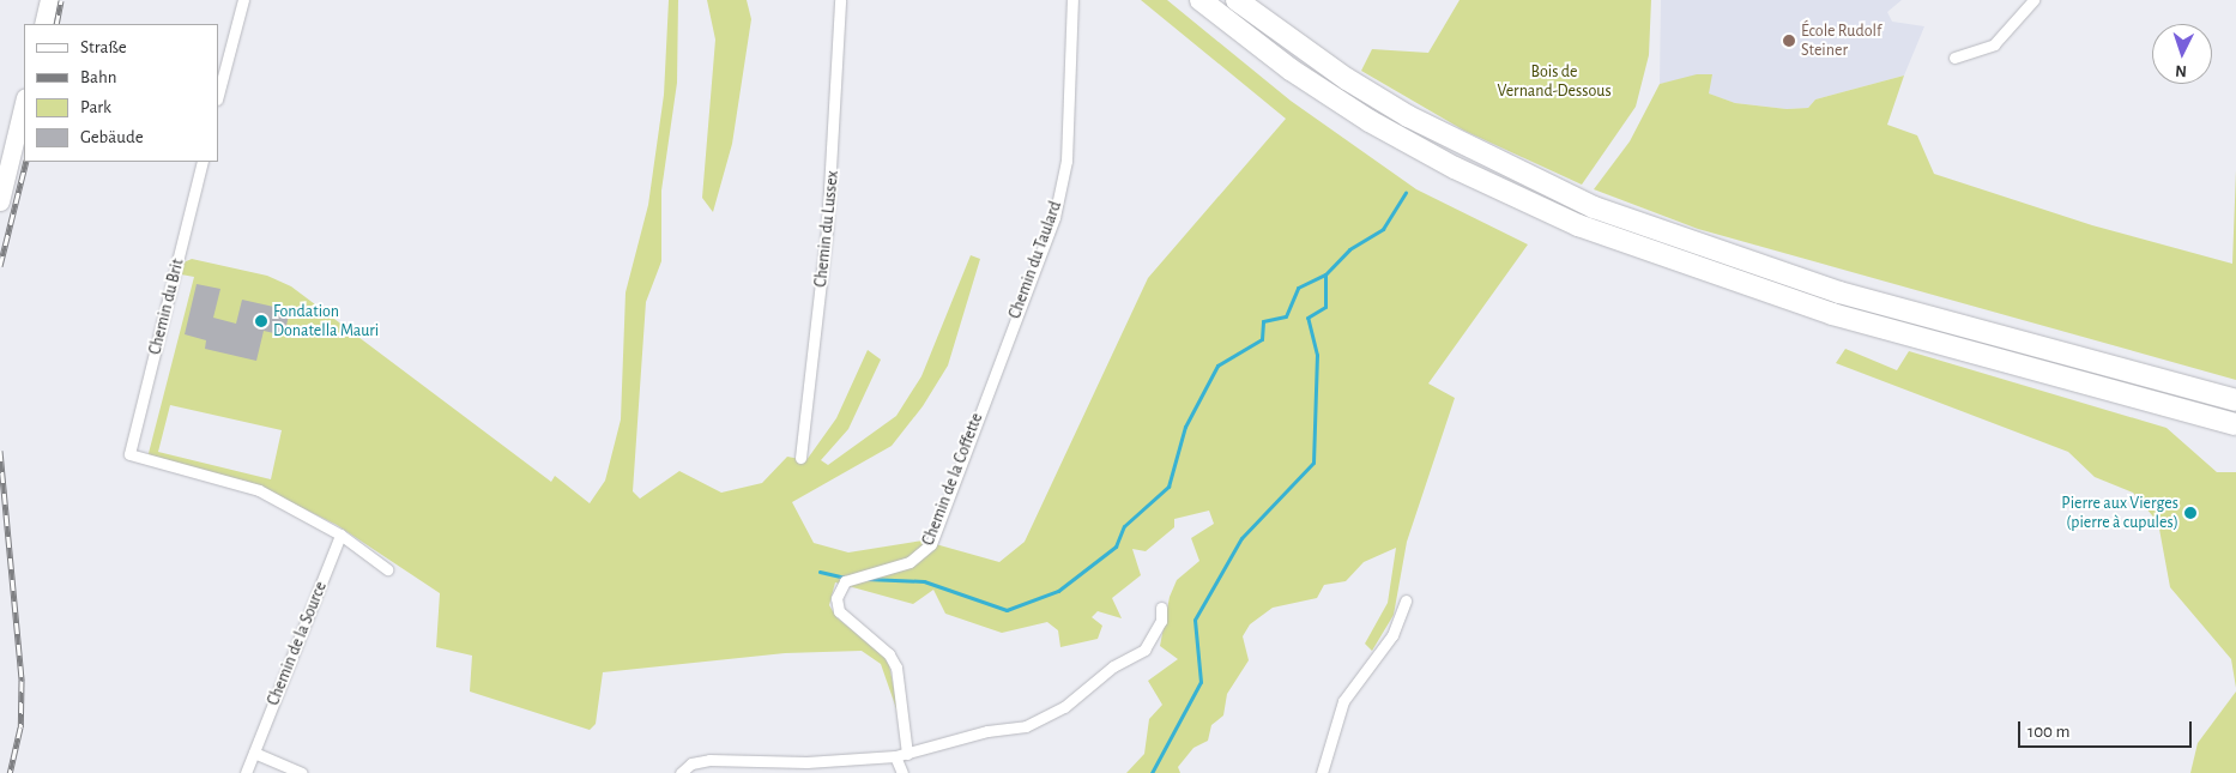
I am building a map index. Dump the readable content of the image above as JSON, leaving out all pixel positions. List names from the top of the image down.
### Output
{
  "streets": {
    "street": [
      "Chemin du Lussex",
      "Chemin du Taulard",
      "Chemin du Brit",
      "Chemin de la Coffette",
      "Chemin de la Source"
    ]
  },
  "crossings": [
    ["Chemin du Taulard", "Chemin de la Coffette"],
    ["Chemin du Brit", "Chemin de la Source"]
  ],
  "parks": ["Bois de Vernand-Dessous"],
  "places": ["École Rudolf Steiner", "Fondation Donatella Mauri", "Pierre aux Vierges (pierre à cupules)"],
  "legend": [
    "Straße",
    "Bahn",
    "Park",
    "Gebäude"
  ],
  "scale_bar": "100 m",
  "north": "bottom"
}
